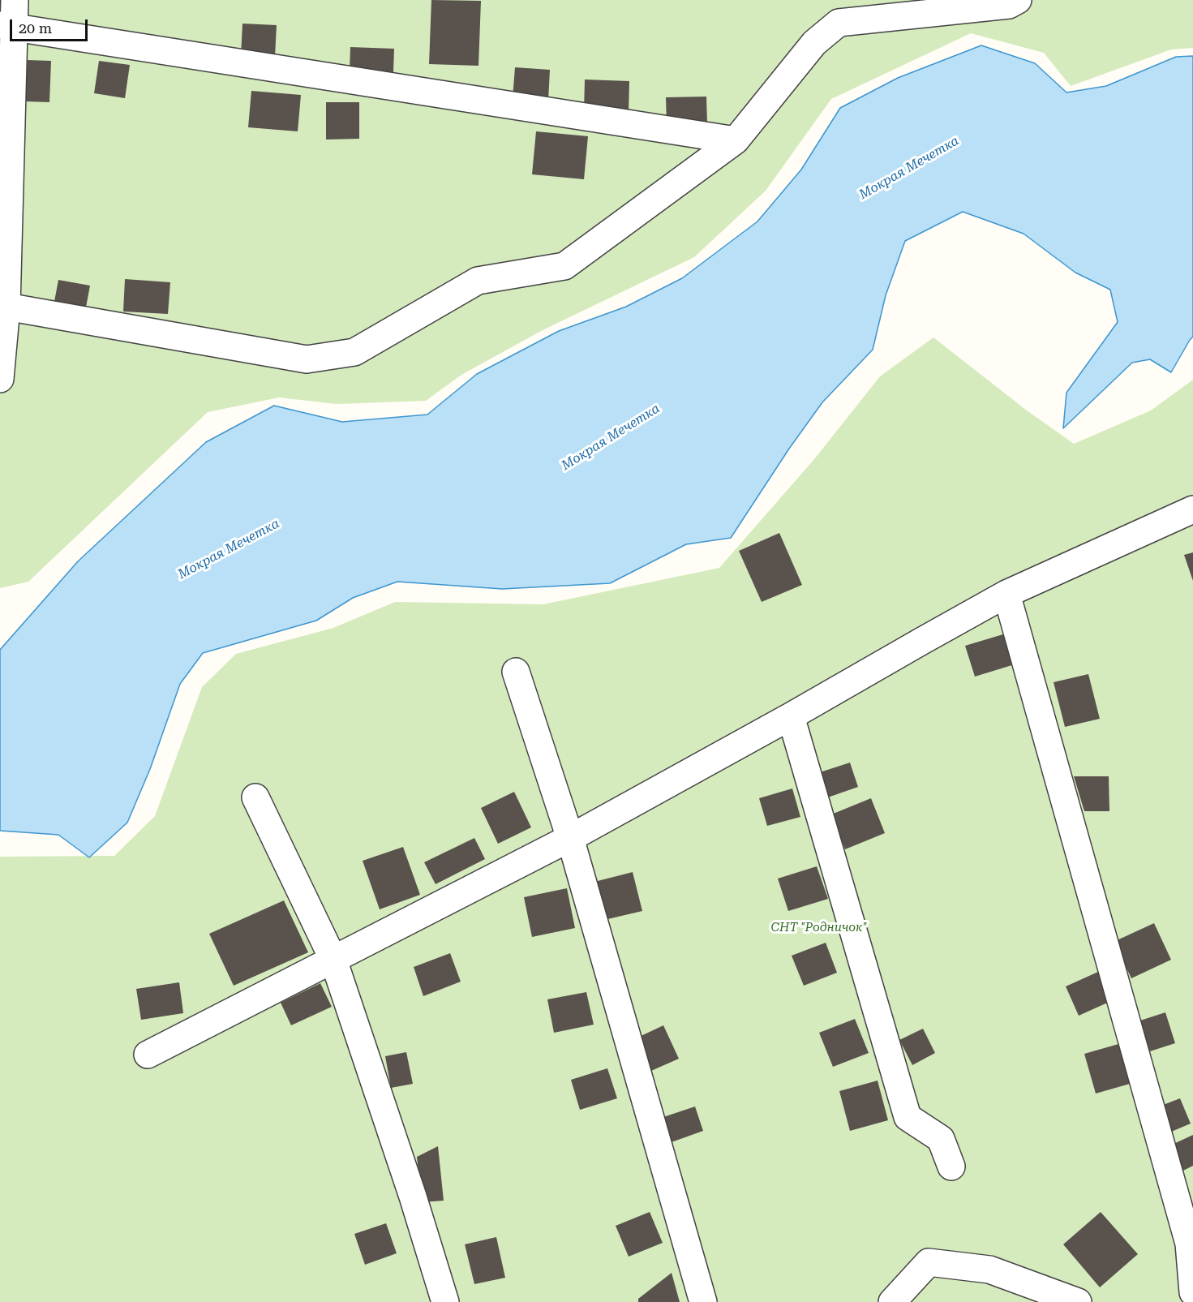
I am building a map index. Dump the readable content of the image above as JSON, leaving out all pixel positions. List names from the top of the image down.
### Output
{
  "water": ["Мокрая Мечетка"],
  "parks": ["СНТ \"Родничок\""],
  "scale_bar": "20 m"
}
